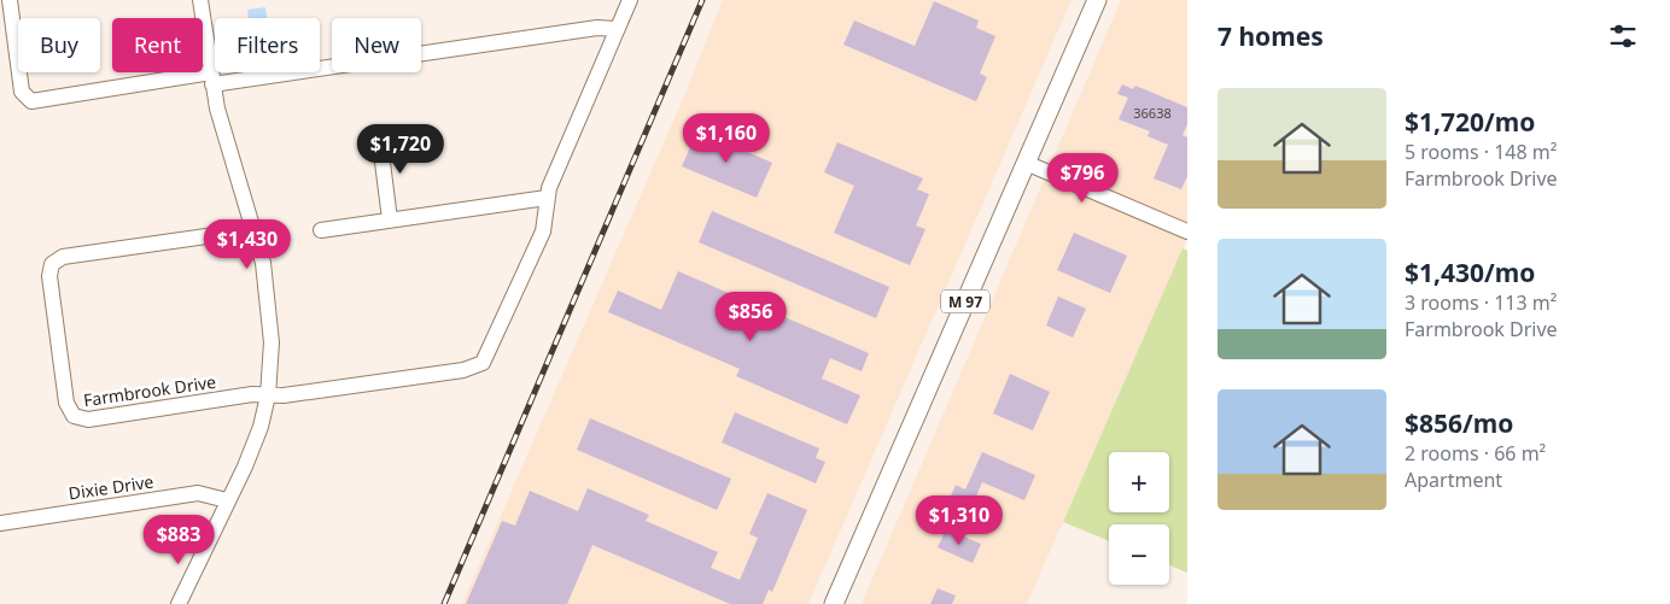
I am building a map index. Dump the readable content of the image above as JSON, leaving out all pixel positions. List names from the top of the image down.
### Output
{
  "streets": {
    "main road": ["M 97"],
    "street": ["Farmbrook Drive", "Dixie Drive"]
  },
  "house_numbers": ["36638"],
  "page": {
    "heading": "7 homes",
    "chip": [
      "Buy",
      "Rent",
      "Filters",
      "New"
    ],
    "list": [
      {
        "name": "$1,720/mo",
        "note": "5 rooms · 148 m² · Farmbrook Drive"
      },
      {
        "name": "$1,430/mo",
        "note": "3 rooms · 113 m² · Farmbrook Drive"
      },
      {
        "name": "$856/mo",
        "note": "2 rooms · 66 m² · Apartment"
      }
    ],
    "price": [
      "$1,160",
      "$1,720",
      "$796",
      "$1,430",
      "$856",
      "$1,310",
      "$883"
    ],
    "map_buttons": ["+", "−"]
  }
}
